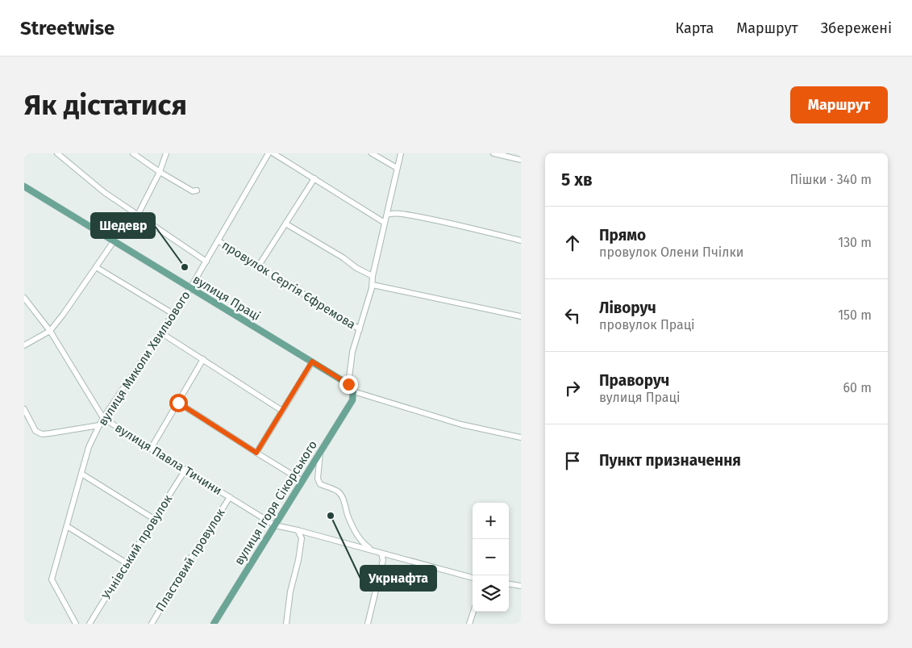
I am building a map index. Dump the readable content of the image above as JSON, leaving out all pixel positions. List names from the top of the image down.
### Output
{
  "streets": {
    "main road": ["вулиця Праці", "вулиця Ігоря Сікорського"],
    "street": [
      "провулок Сергія Єфремова",
      "вулиця Миколи Хвильового",
      "вулиця Павла Тичини",
      "Учнівський провулок",
      "Пластовий провулок"
    ]
  },
  "crossings": [
    ["провулок Сергія Єфремова", "вулиця Миколи Хвильового"],
    ["вулиця Праці", "вулиця Миколи Хвильового"],
    ["вулиця Праці", "вулиця Ігоря Сікорського"],
    ["вулиця Миколи Хвильового", "вулиця Павла Тичини"],
    ["вулиця Павла Тичини", "вулиця Ігоря Сікорського"],
    ["вулиця Павла Тичини", "Учнівський провулок"],
    ["вулиця Павла Тичини", "Пластовий провулок"]
  ],
  "places": ["Шедевр", "Укрнафта"],
  "page": {
    "header": "Streetwise",
    "nav": ["Карта", "Маршрут", "Збережені"],
    "buttons": "Маршрут",
    "title": "Як дістатися",
    "heading": ["5 хв", "Пішки · 340 m"],
    "list": [
      ["Прямо", "провулок Олени Пчілки", "130 m"],
      ["Ліворуч", "провулок Праці", "150 m"],
      ["Праворуч", "вулиця Праці", "60 m"],
      "Пункт призначення"
    ],
    "map_buttons": ["+", "−"]
  }
}
